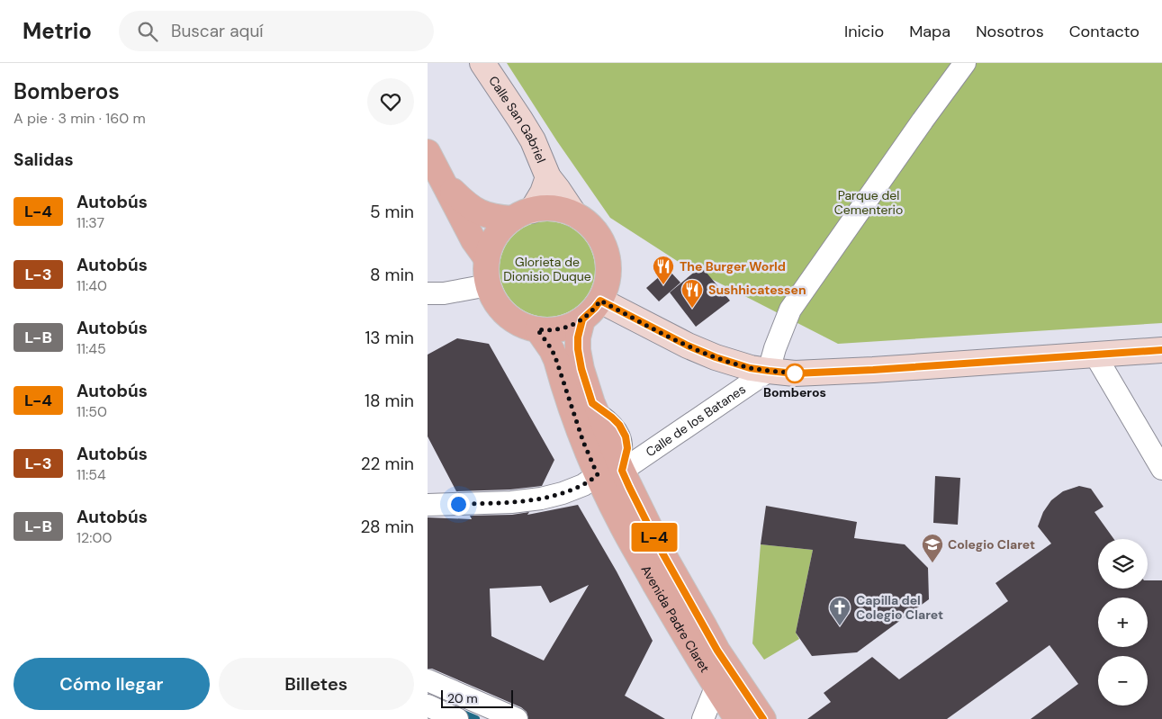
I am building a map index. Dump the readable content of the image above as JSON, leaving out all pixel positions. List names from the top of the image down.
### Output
{
  "streets": {
    "main road": ["Avenida Padre Claret"],
    "street": ["Calle San Gabriel", "Calle de los Batanes"]
  },
  "crossings": [
    ["Calle San Gabriel", "Avenida Padre Claret"],
    ["Calle de los Batanes", "Avenida Padre Claret"]
  ],
  "parks": ["Parque del Cementerio", "Glorieta de Dionisio Duque"],
  "places": {
    "restaurant": ["The Burger World", "Sushhicatessen"],
    "other": ["Bomberos"],
    "school or university": ["Colegio Claret"],
    "church": ["Capilla del Colegio Claret"]
  },
  "lines": ["bus line L-4"],
  "scale_bar": "20 m",
  "page": {
    "header": "Metrio",
    "search": "Buscar aquí",
    "nav": [
      "Inicio",
      "Mapa",
      "Nosotros",
      "Contacto"
    ],
    "heading": [
      ["Bomberos", "A pie · 3 min · 160 m"],
      "Salidas"
    ],
    "on_map": "L-4",
    "list": [
      {
        "mark": "L-4",
        "name": "Autobús",
        "note": "11:37",
        "value": "5 min"
      },
      {
        "mark": "L-3",
        "name": "Autobús",
        "note": "11:40",
        "value": "8 min"
      },
      {
        "mark": "L-B",
        "name": "Autobús",
        "note": "11:45",
        "value": "13 min"
      },
      {
        "mark": "L-4",
        "name": "Autobús",
        "note": "11:50",
        "value": "18 min"
      },
      {
        "mark": "L-3",
        "name": "Autobús",
        "note": "11:54",
        "value": "22 min"
      },
      {
        "mark": "L-B",
        "name": "Autobús",
        "note": "12:00",
        "value": "28 min"
      }
    ],
    "map_buttons": ["+", "−"],
    "buttons": ["Cómo llegar", "Billetes"],
    "scale": "20 m"
  }
}
